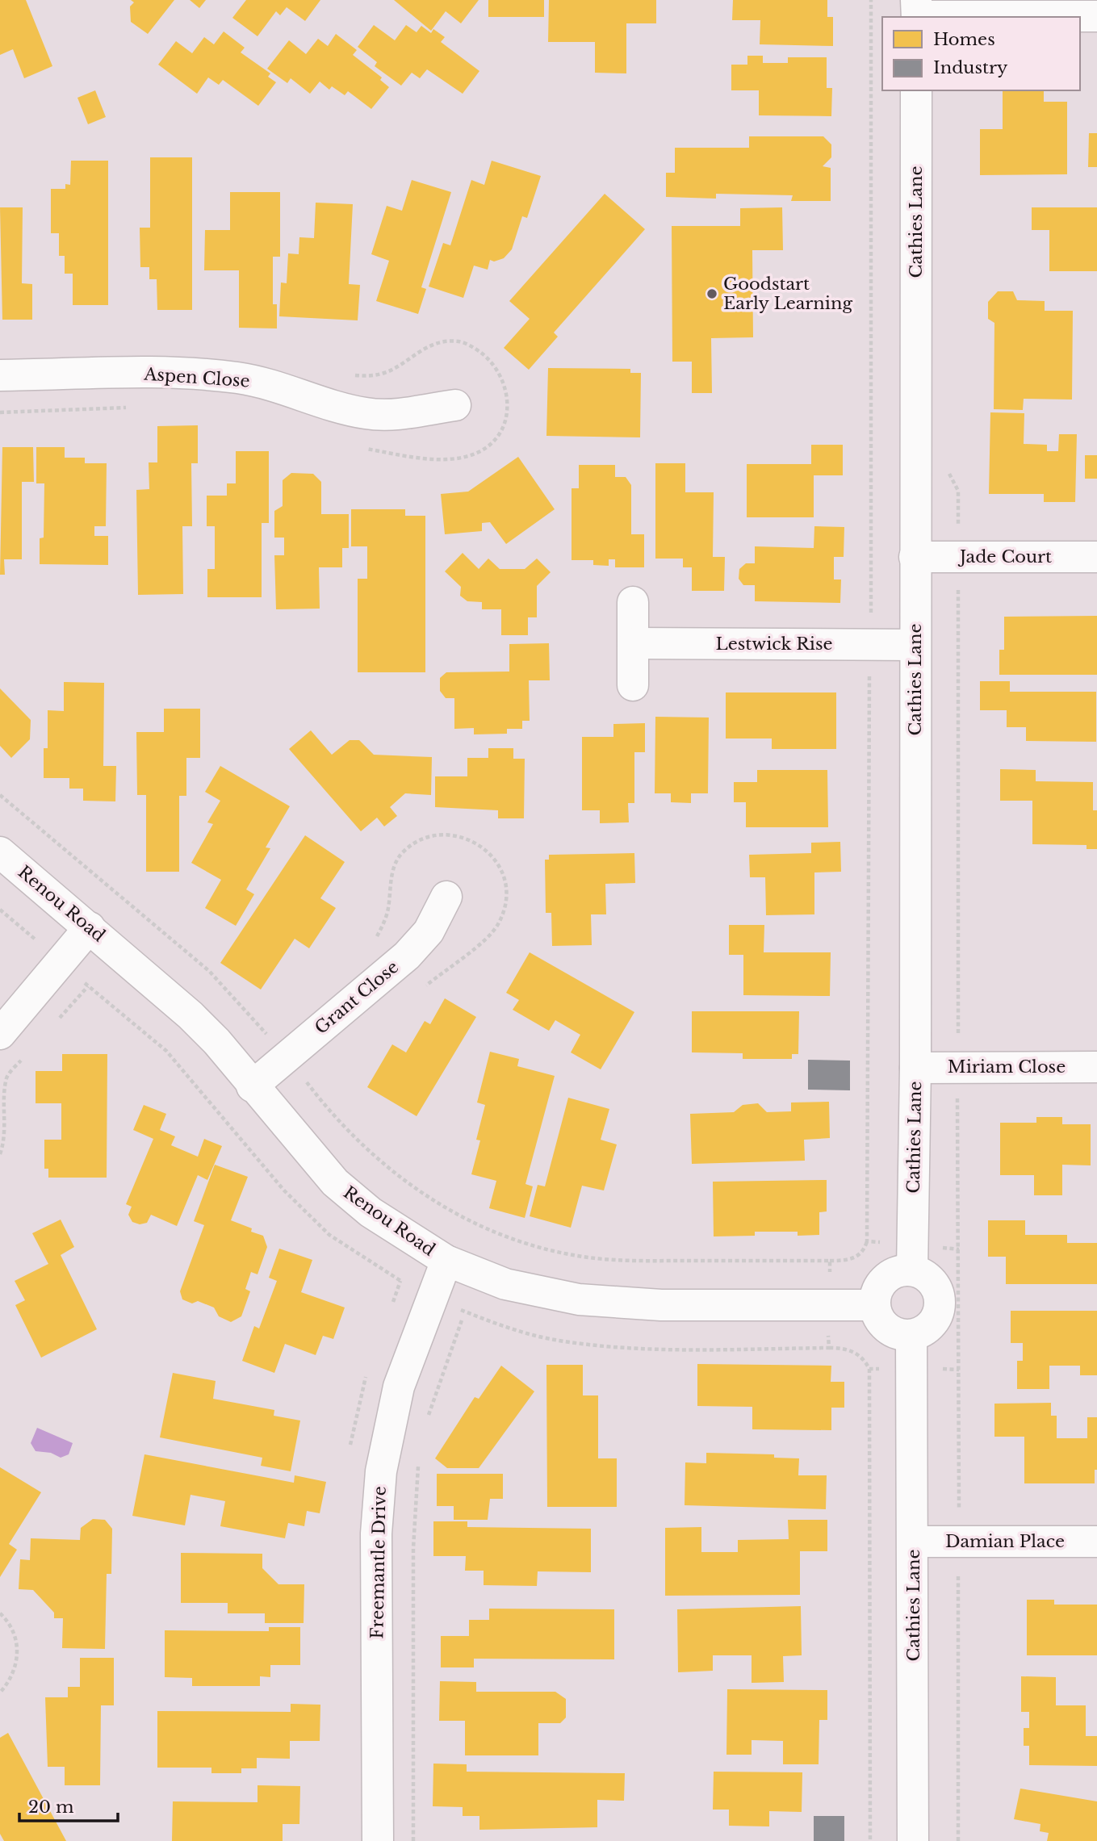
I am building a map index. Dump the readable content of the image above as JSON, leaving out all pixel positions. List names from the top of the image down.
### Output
{
  "streets": {
    "street": [
      "Cathies Lane",
      "Aspen Close",
      "Jade Court",
      "Lestwick Rise",
      "Renou Road",
      "Grant Close",
      "Miriam Close",
      "Damian Place",
      "Freemantle Drive"
    ]
  },
  "crossings": [
    ["Cathies Lane", "Jade Court"],
    ["Cathies Lane", "Lestwick Rise"],
    ["Cathies Lane", "Renou Road"],
    ["Cathies Lane", "Miriam Close"],
    ["Cathies Lane", "Damian Place"],
    ["Renou Road", "Grant Close"],
    ["Renou Road", "Freemantle Drive"]
  ],
  "places": ["Goodstart Early Learning"],
  "legend": ["Homes", "Industry"],
  "scale_bar": "20 m"
}
